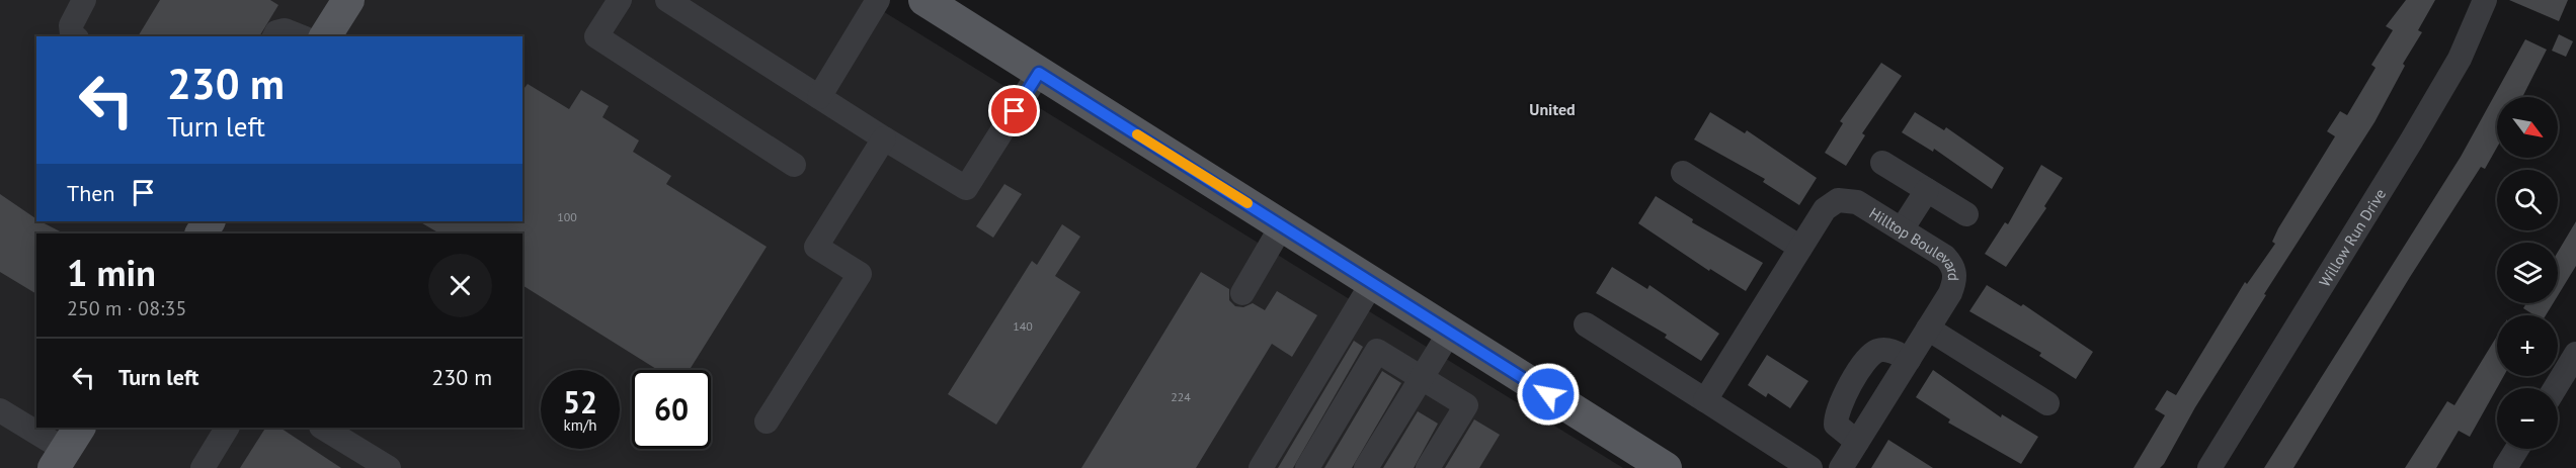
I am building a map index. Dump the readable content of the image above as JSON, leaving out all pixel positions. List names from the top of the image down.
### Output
{
  "streets": {
    "street": ["Willow Run Drive", "Hilltop Boulevard"]
  },
  "districts": ["United"],
  "house_numbers": ["100", "140", "224"],
  "north": "bottom right",
  "page": {
    "turn": ["230 m", "Turn left"],
    "map_buttons": ["+", "−"],
    "then": "Then",
    "heading": ["1 min", "250 m · 08:35"],
    "list": [
      {
        "name": "Turn left",
        "value": "230 m"
      }
    ],
    "speed": "52 km/h",
    "limit": "60"
  }
}
